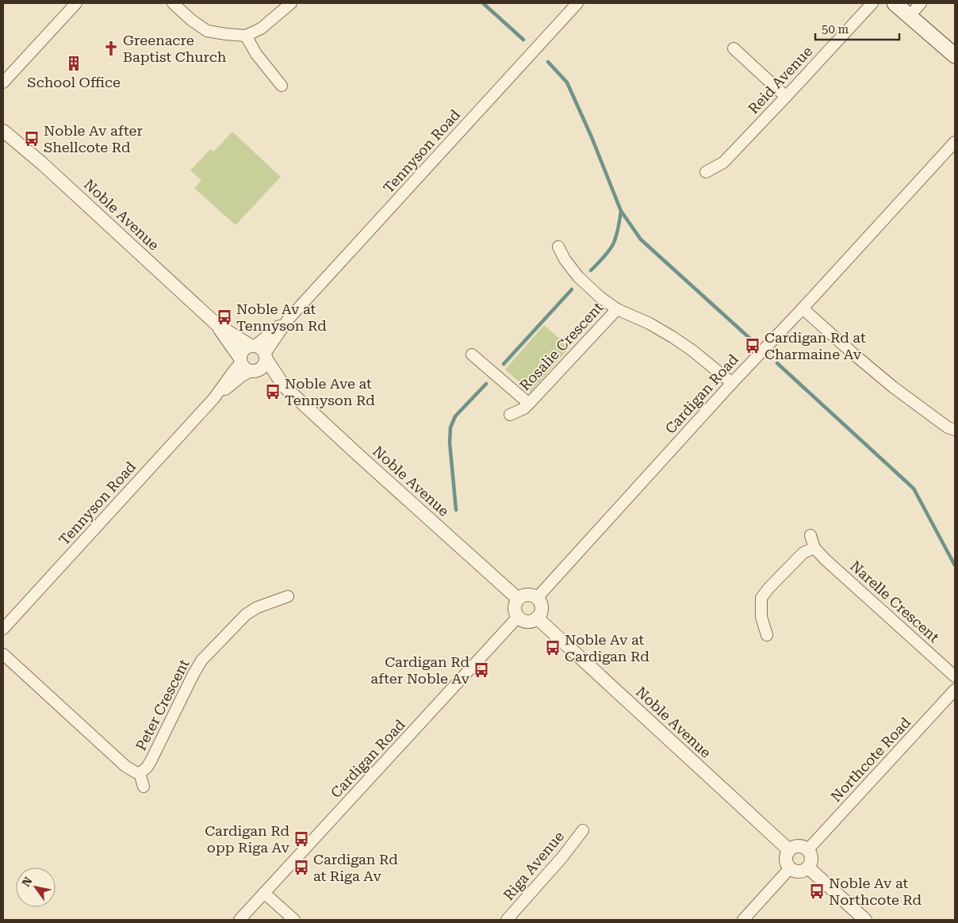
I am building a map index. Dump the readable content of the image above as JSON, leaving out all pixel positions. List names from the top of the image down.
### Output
{
  "streets": {
    "street": [
      "Reid Avenue",
      "Tennyson Road",
      "Noble Avenue",
      "Rosalie Crescent",
      "Cardigan Road",
      "Narelle Crescent",
      "Peter Crescent",
      "Northcote Road",
      "Riga Avenue"
    ]
  },
  "crossings": [
    ["Tennyson Road", "Noble Avenue"],
    ["Noble Avenue", "Cardigan Road"],
    ["Noble Avenue", "Northcote Road"]
  ],
  "places": {
    "church": ["Greenacre Baptist Church"],
    "building": ["School Office"],
    "bus stop": [
      "Noble Av after Shellcote Rd",
      "Noble Av at Tennyson Rd",
      "Cardigan Rd at Charmaine Av",
      "Noble Ave at Tennyson Rd",
      "Noble Av at Cardigan Rd",
      "Cardigan Rd after Noble Av",
      "Cardigan Rd opp Riga Av",
      "Cardigan Rd at Riga Av",
      "Noble Av at Northcote Rd"
    ]
  },
  "scale_bar": "50 m",
  "north": "top left"
}
